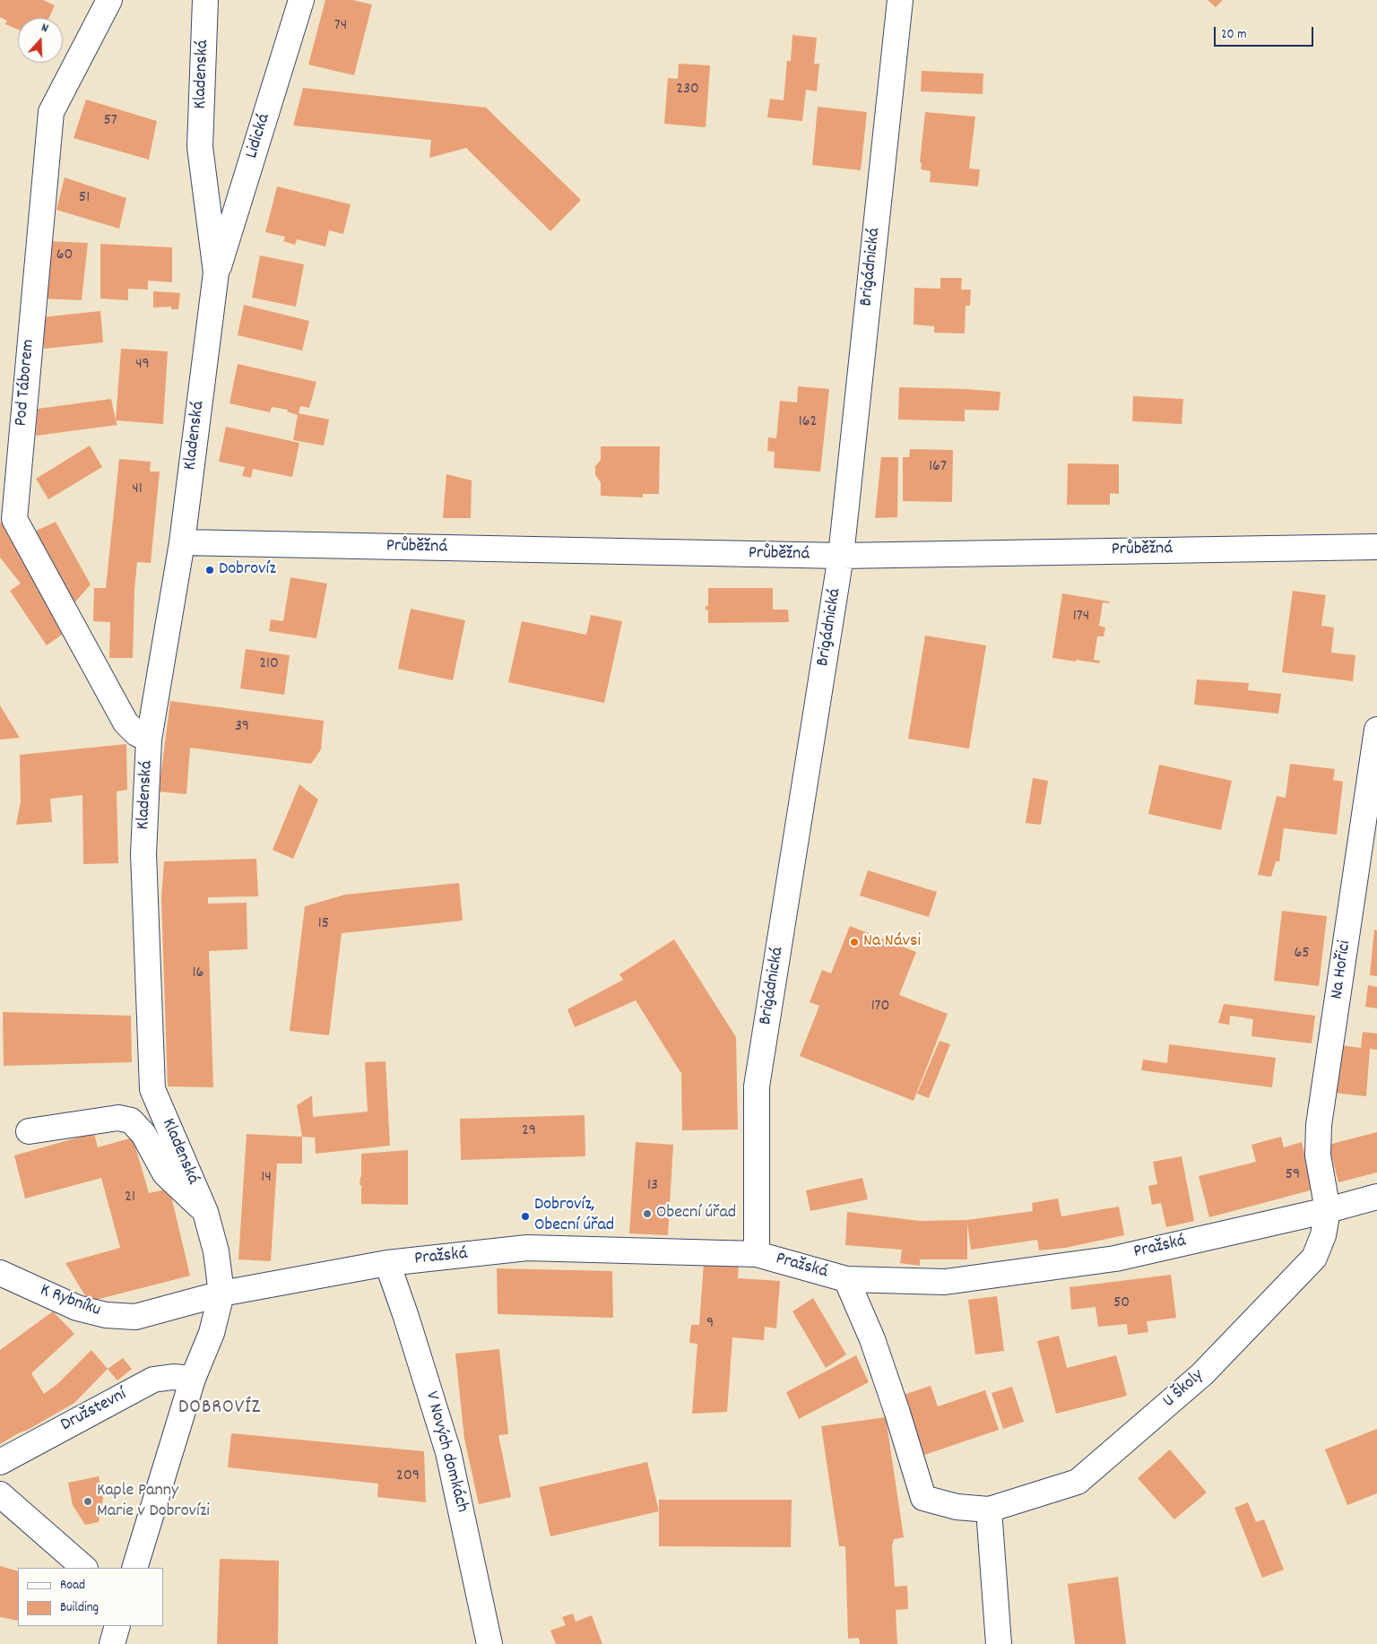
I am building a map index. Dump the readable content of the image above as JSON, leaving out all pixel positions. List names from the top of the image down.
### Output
{
  "streets": {
    "street": [
      "Kladenská",
      "Lidická",
      "Brigádnická",
      "Pod Táborem",
      "Průběžná",
      "Na Hořici",
      "Pražská",
      "K Rybníku",
      "U Školy",
      "Družstevní",
      "V Nových domkách"
    ]
  },
  "crossings": [
    ["Kladenská", "Lidická"],
    ["Kladenská", "Pod Táborem"],
    ["Kladenská", "Průběžná"],
    ["Kladenská", "Pražská"],
    ["Kladenská", "K Rybníku"],
    ["Kladenská", "Družstevní"],
    ["Brigádnická", "Průběžná"],
    ["Brigádnická", "Pražská"],
    ["Na Hořici", "Pražská"],
    ["Na Hořici", "U Školy"],
    ["Pražská", "K Rybníku"],
    ["Pražská", "U Školy"],
    ["Pražská", "V Nových domkách"]
  ],
  "districts": ["DOBROVÍZ"],
  "places": [
    "Dobrovíz",
    "Na Návsi",
    "Obecní úřad",
    "Dobrovíz, Obecní úřad",
    "Kaple Panny Marie v Dobrovízi"
  ],
  "house_numbers": [
    "74",
    "230",
    "57",
    "51",
    "60",
    "49",
    "162",
    "167",
    "41",
    "174",
    "210",
    "39",
    "15",
    "65",
    "16",
    "170",
    "29",
    "59",
    "14",
    "13",
    "21",
    "50",
    "9",
    "209"
  ],
  "legend": ["Road", "Building"],
  "scale_bar": "20 m",
  "north": "top"
}
